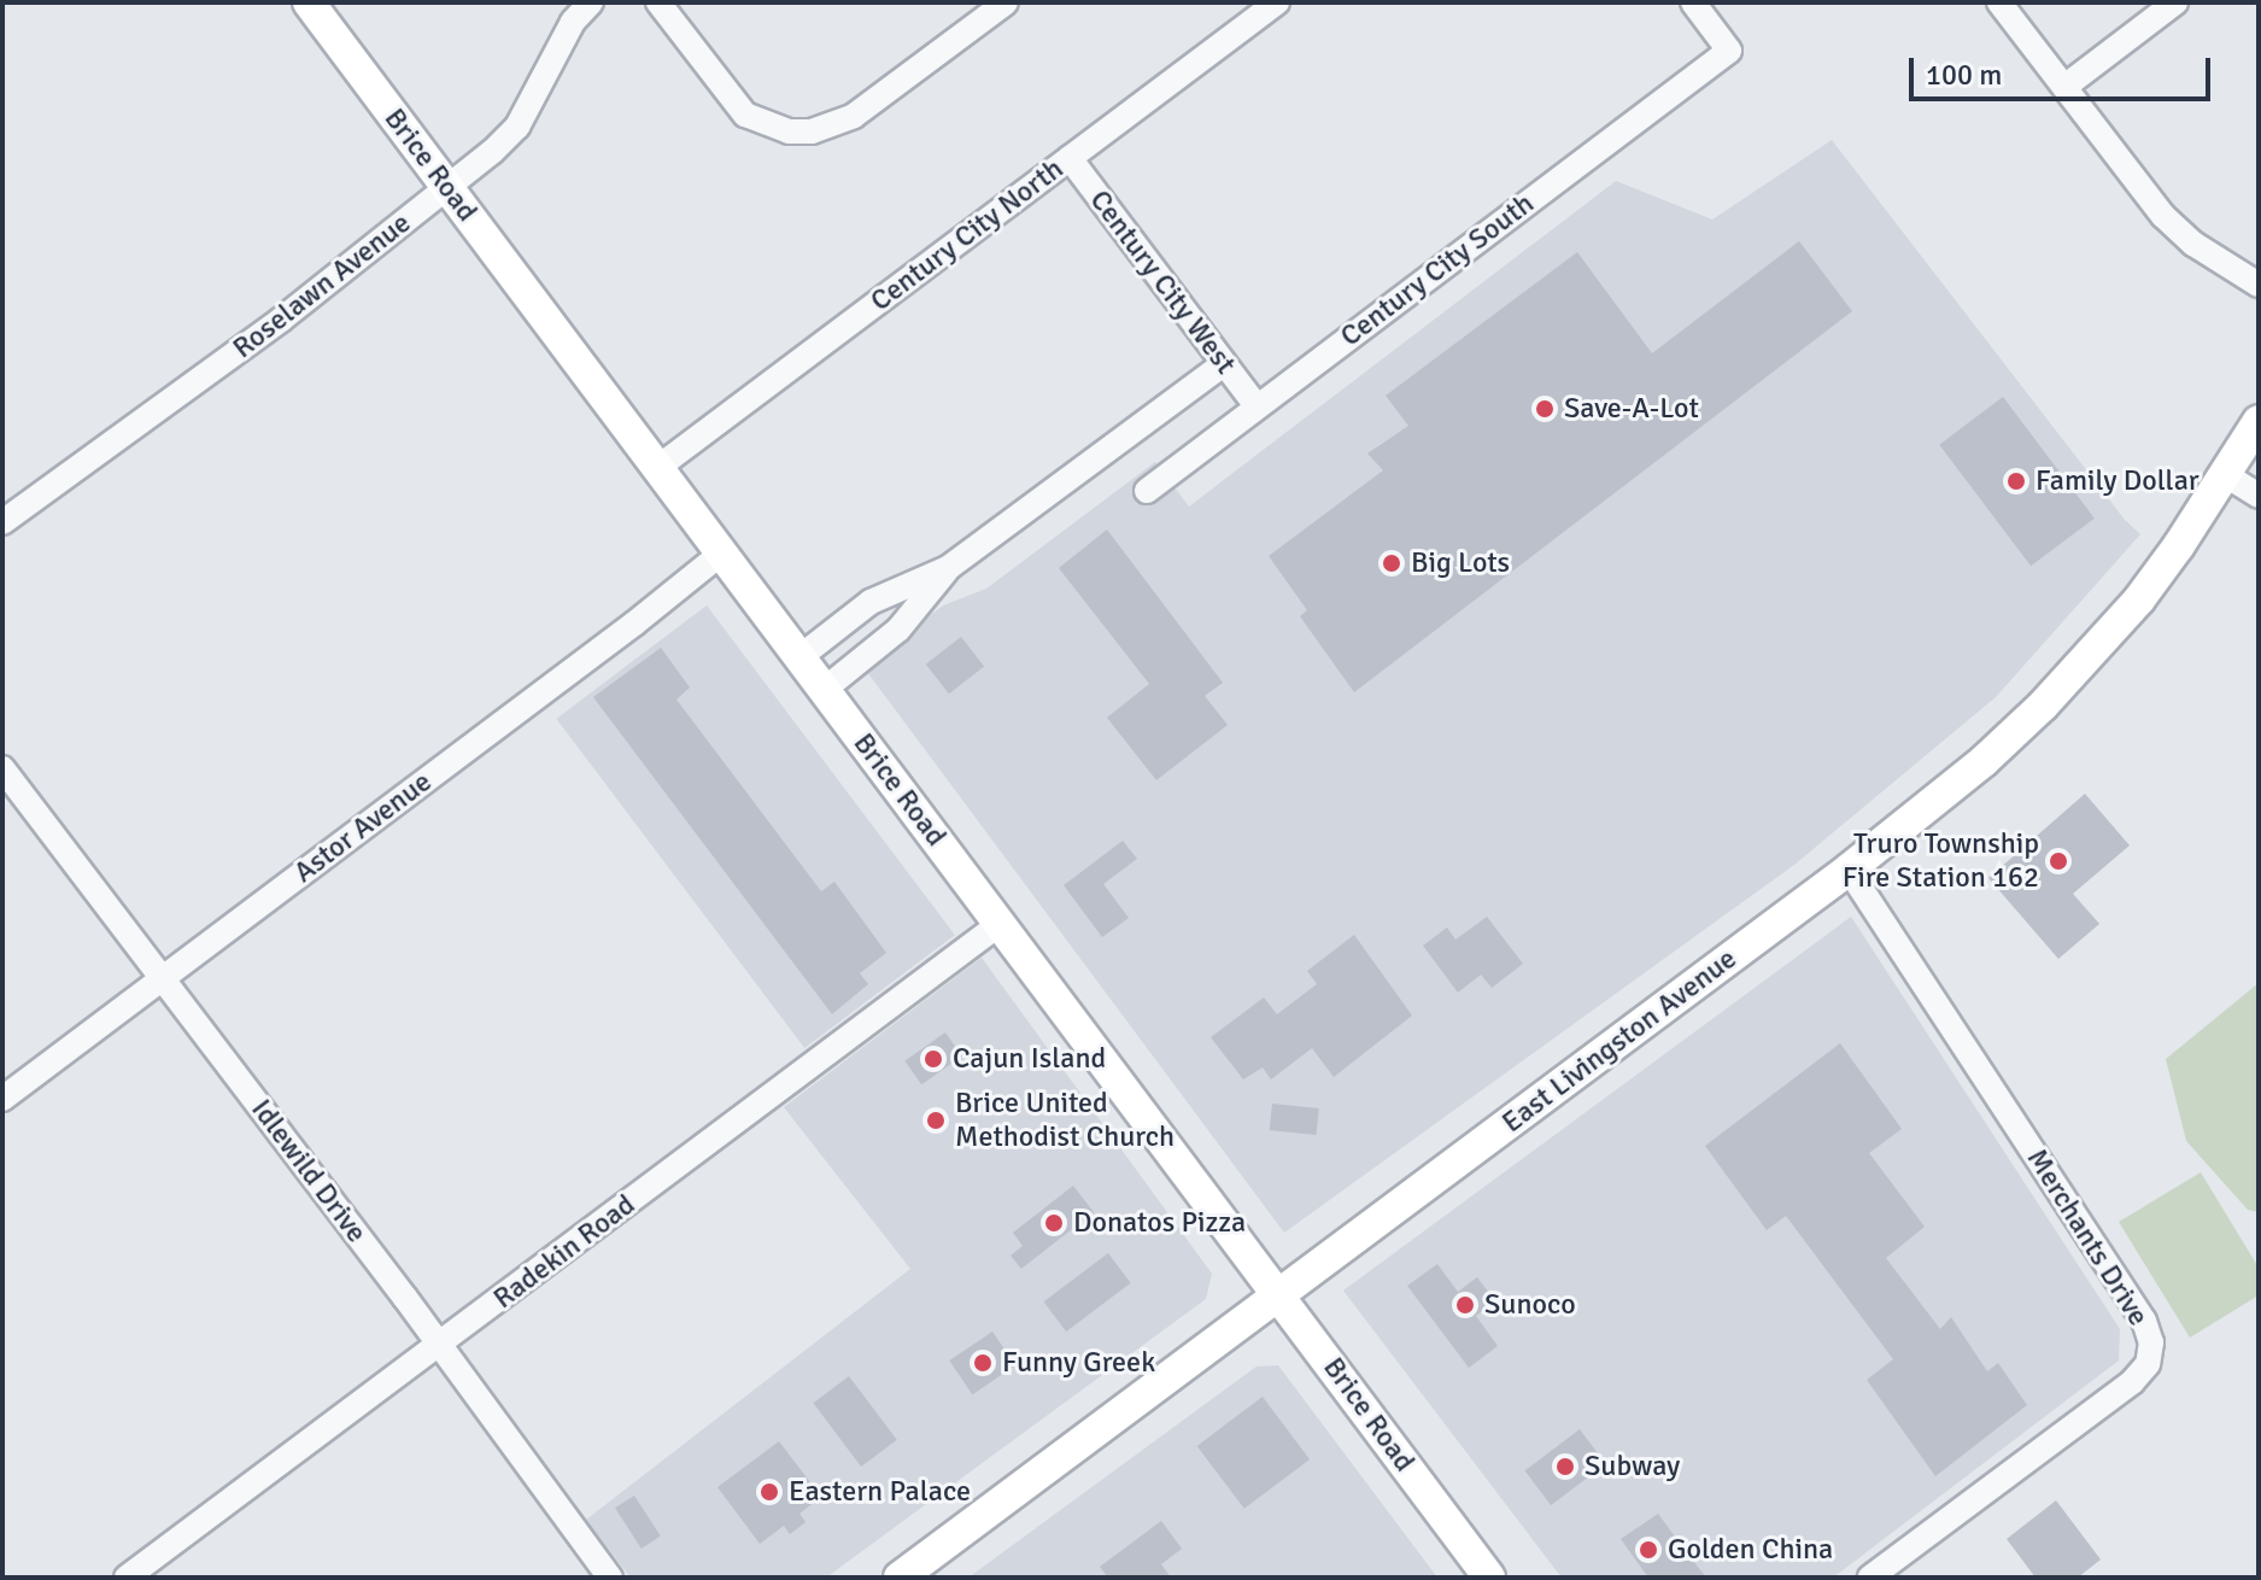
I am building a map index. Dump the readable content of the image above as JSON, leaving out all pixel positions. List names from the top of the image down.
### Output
{
  "streets": {
    "main road": ["Brice Road", "East Livingston Avenue"],
    "street": [
      "Century City North",
      "Century City South",
      "Century City West",
      "Roselawn Avenue",
      "Astor Avenue",
      "Idlewild Drive",
      "Merchants Drive",
      "Radekin Road"
    ]
  },
  "crossings": [
    ["Brice Road", "Century City North"],
    ["Brice Road", "Roselawn Avenue"],
    ["Brice Road", "Astor Avenue"],
    ["Brice Road", "East Livingston Avenue"],
    ["Brice Road", "Radekin Road"],
    ["Century City North", "Century City West"],
    ["Century City South", "Century City West"],
    ["Astor Avenue", "Idlewild Drive"],
    ["East Livingston Avenue", "Merchants Drive"],
    ["Idlewild Drive", "Radekin Road"]
  ],
  "places": [
    "Save-A-Lot",
    "Family Dollar",
    "Big Lots",
    "Truro Township Fire Station 162",
    "Cajun Island",
    "Brice United Methodist Church",
    "Donatos Pizza",
    "Sunoco",
    "Funny Greek",
    "Subway",
    "Eastern Palace",
    "Golden China"
  ],
  "scale_bar": "100 m"
}
